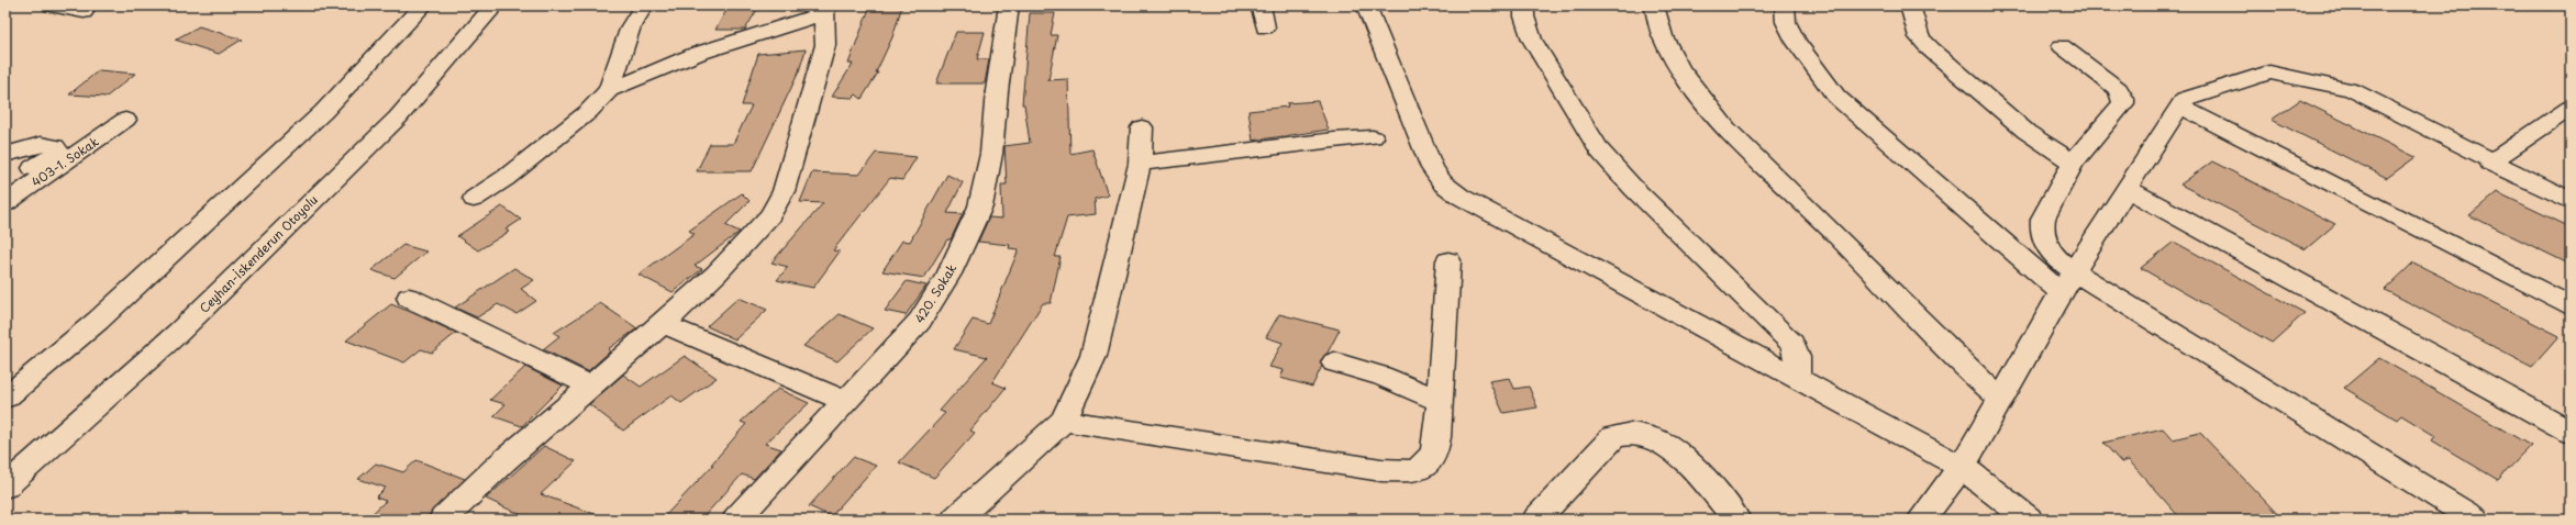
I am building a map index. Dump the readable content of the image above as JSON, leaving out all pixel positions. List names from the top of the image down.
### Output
{
  "streets": {
    "main road": ["403-1. Sokak", "Ceyhan-İskenderun Otoyolu", "420. Sokak"]
  }
}
